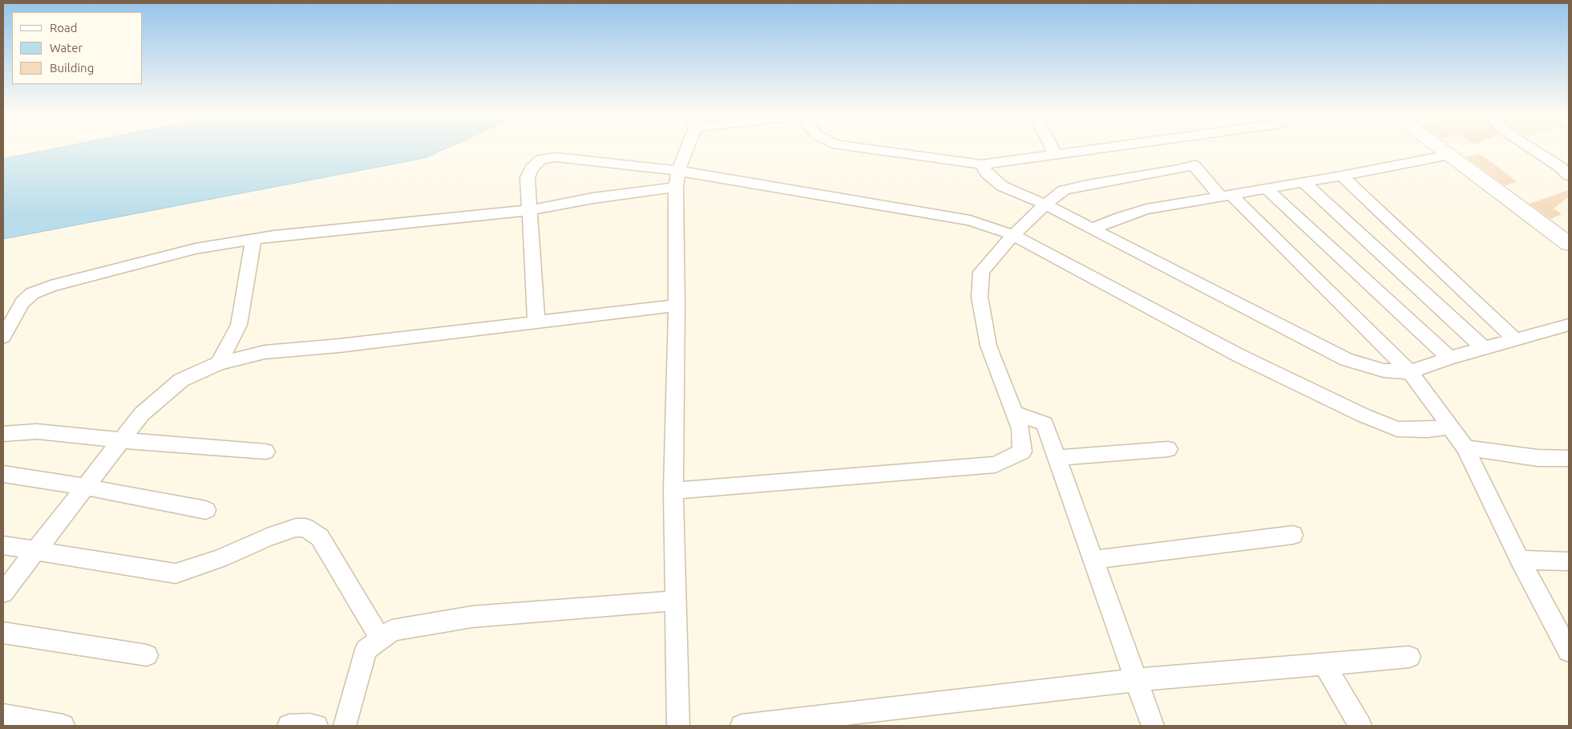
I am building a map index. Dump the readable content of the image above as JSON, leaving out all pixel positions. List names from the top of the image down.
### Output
{
  "legend": ["Road", "Water", "Building"]
}
